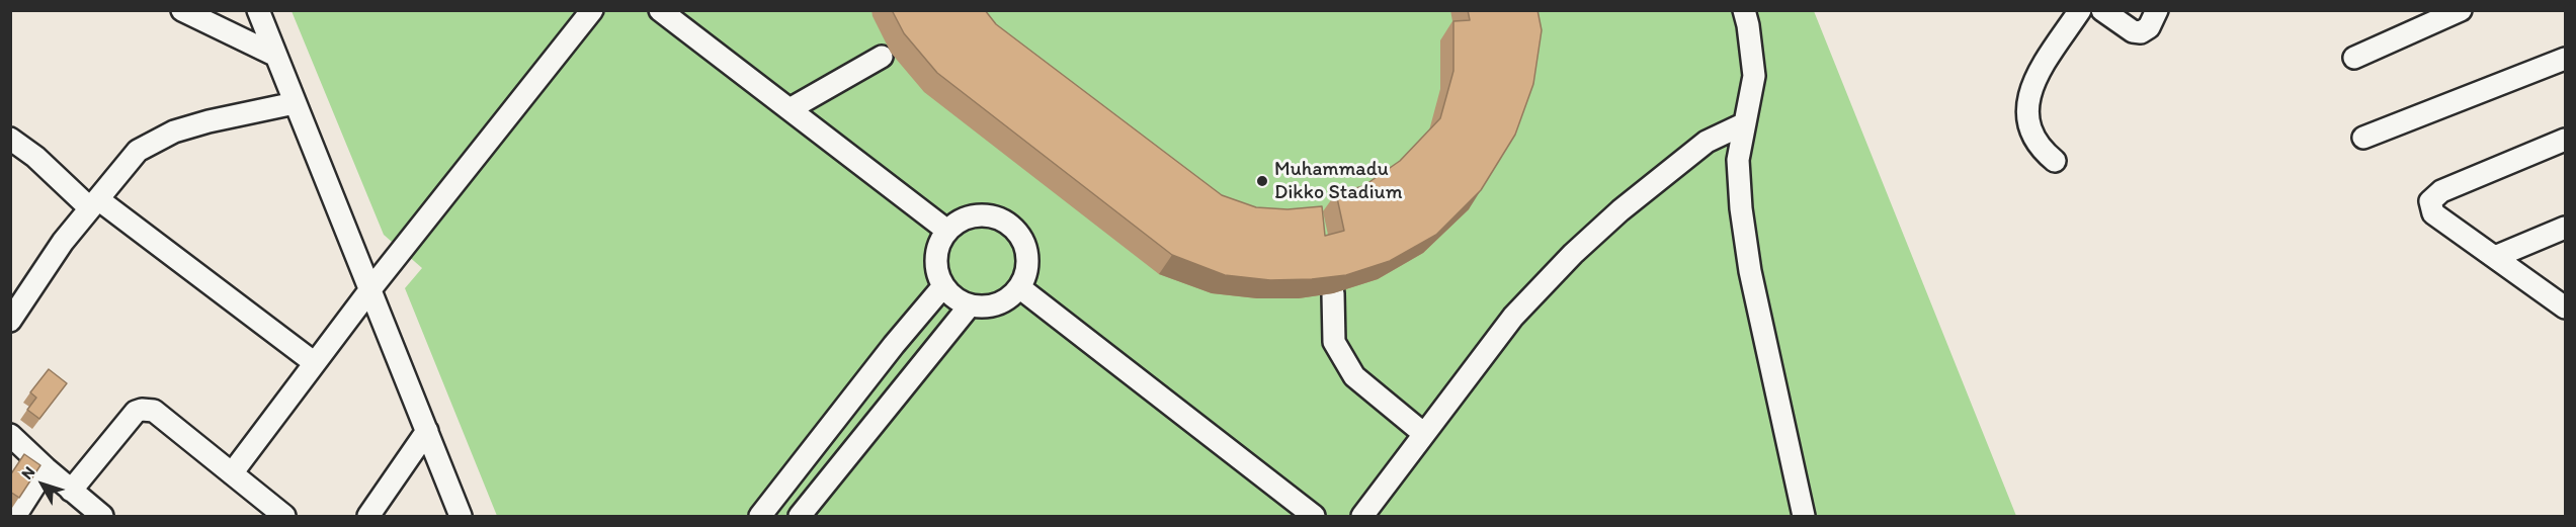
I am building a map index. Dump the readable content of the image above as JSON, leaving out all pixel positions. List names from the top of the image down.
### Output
{
  "places": ["Muhammadu Dikko Stadium"],
  "north": "top left"
}
